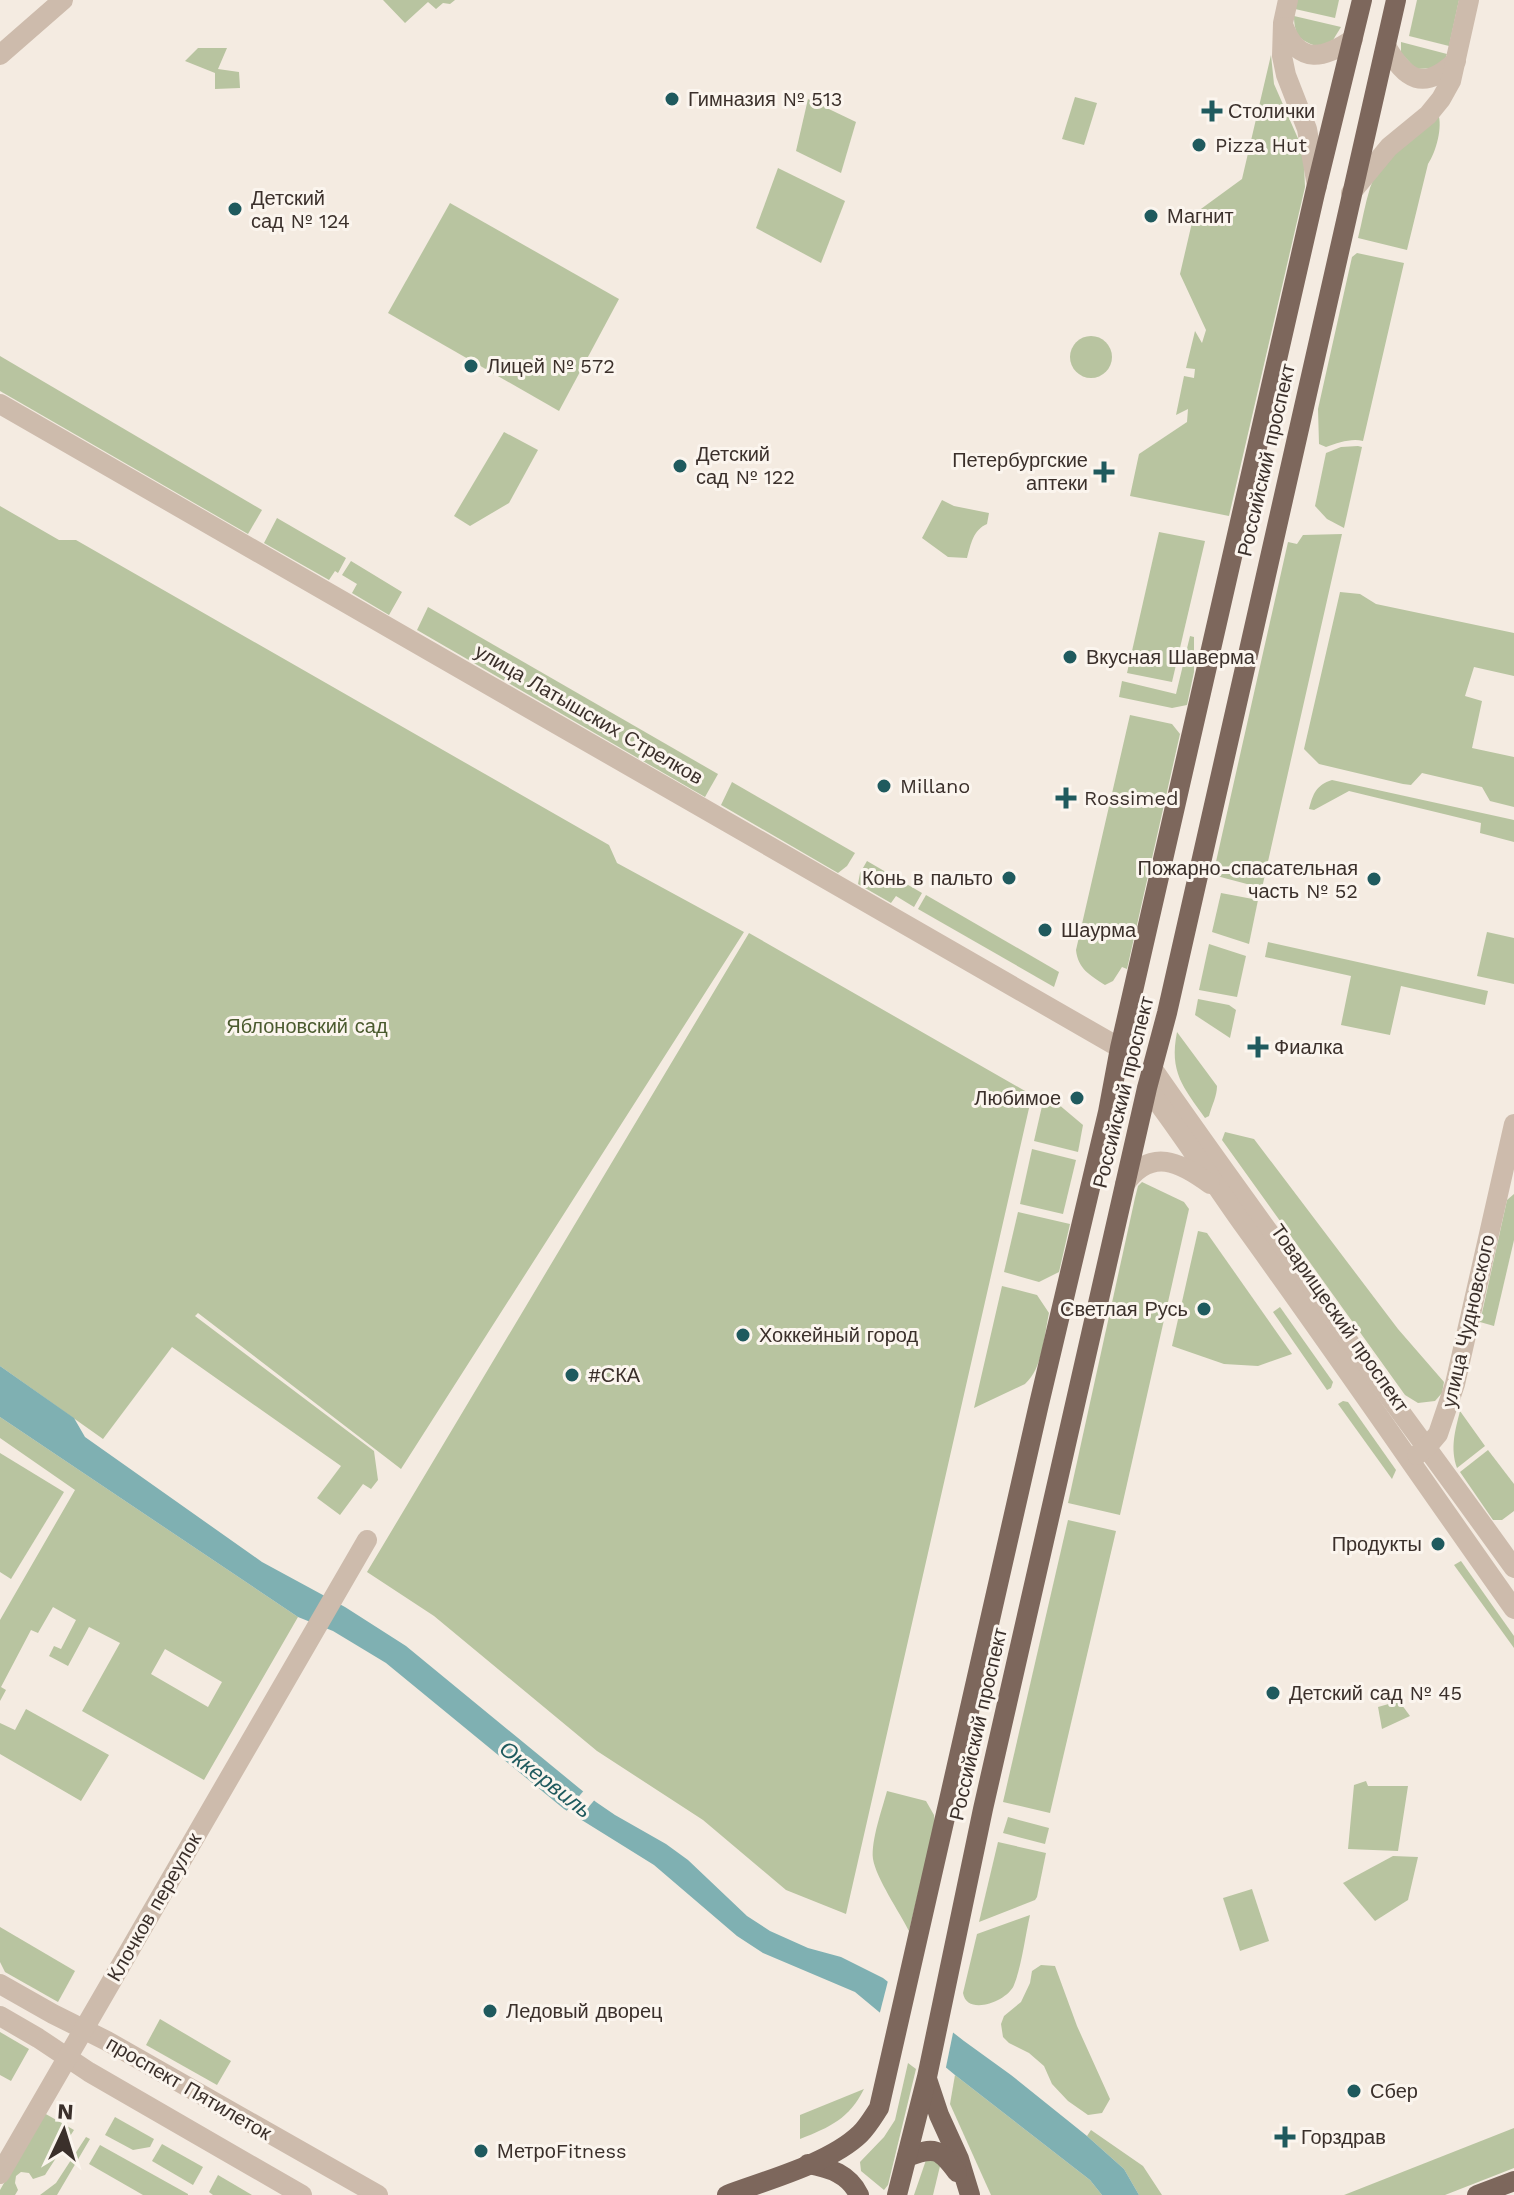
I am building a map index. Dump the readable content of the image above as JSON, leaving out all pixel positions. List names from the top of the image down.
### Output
{
  "streets": {
    "main road": ["Российский проспект", "улица Латышских Стрелков", "Товарищеский проспект"],
    "street": ["улица Чудновского", "Клочков переулок", "проспект Пятилеток"]
  },
  "crossings": [
    ["Российский проспект", "улица Латышских Стрелков"],
    ["Российский проспект", "Товарищеский проспект"],
    ["улица Латышских Стрелков", "Товарищеский проспект"],
    ["Товарищеский проспект", "улица Чудновского"],
    ["Клочков переулок", "проспект Пятилеток"]
  ],
  "water": ["Оккервиль"],
  "parks": ["Яблоновский сад"],
  "places": {
    "other": [
      "Гимназия № 513",
      "Pizza Hut",
      "Детский сад № 124",
      "Магнит",
      "Лицей № 572",
      "Детский сад № 122",
      "Вкусная Шаверма",
      "Millano",
      "Конь в пальто",
      "Пожарно-спасательная часть № 52",
      "Шаурма",
      "Любимое",
      "Светлая Русь",
      "Хоккейный город",
      "#СКА",
      "Продукты",
      "Детский сад № 45",
      "Ледовый дворец",
      "Сбер",
      "МетроFitness"
    ],
    "health": [
      "Столички",
      "Петербургские аптеки",
      "Rossimed",
      "Фиалка",
      "Горздрав"
    ]
  },
  "north": "top"
}
